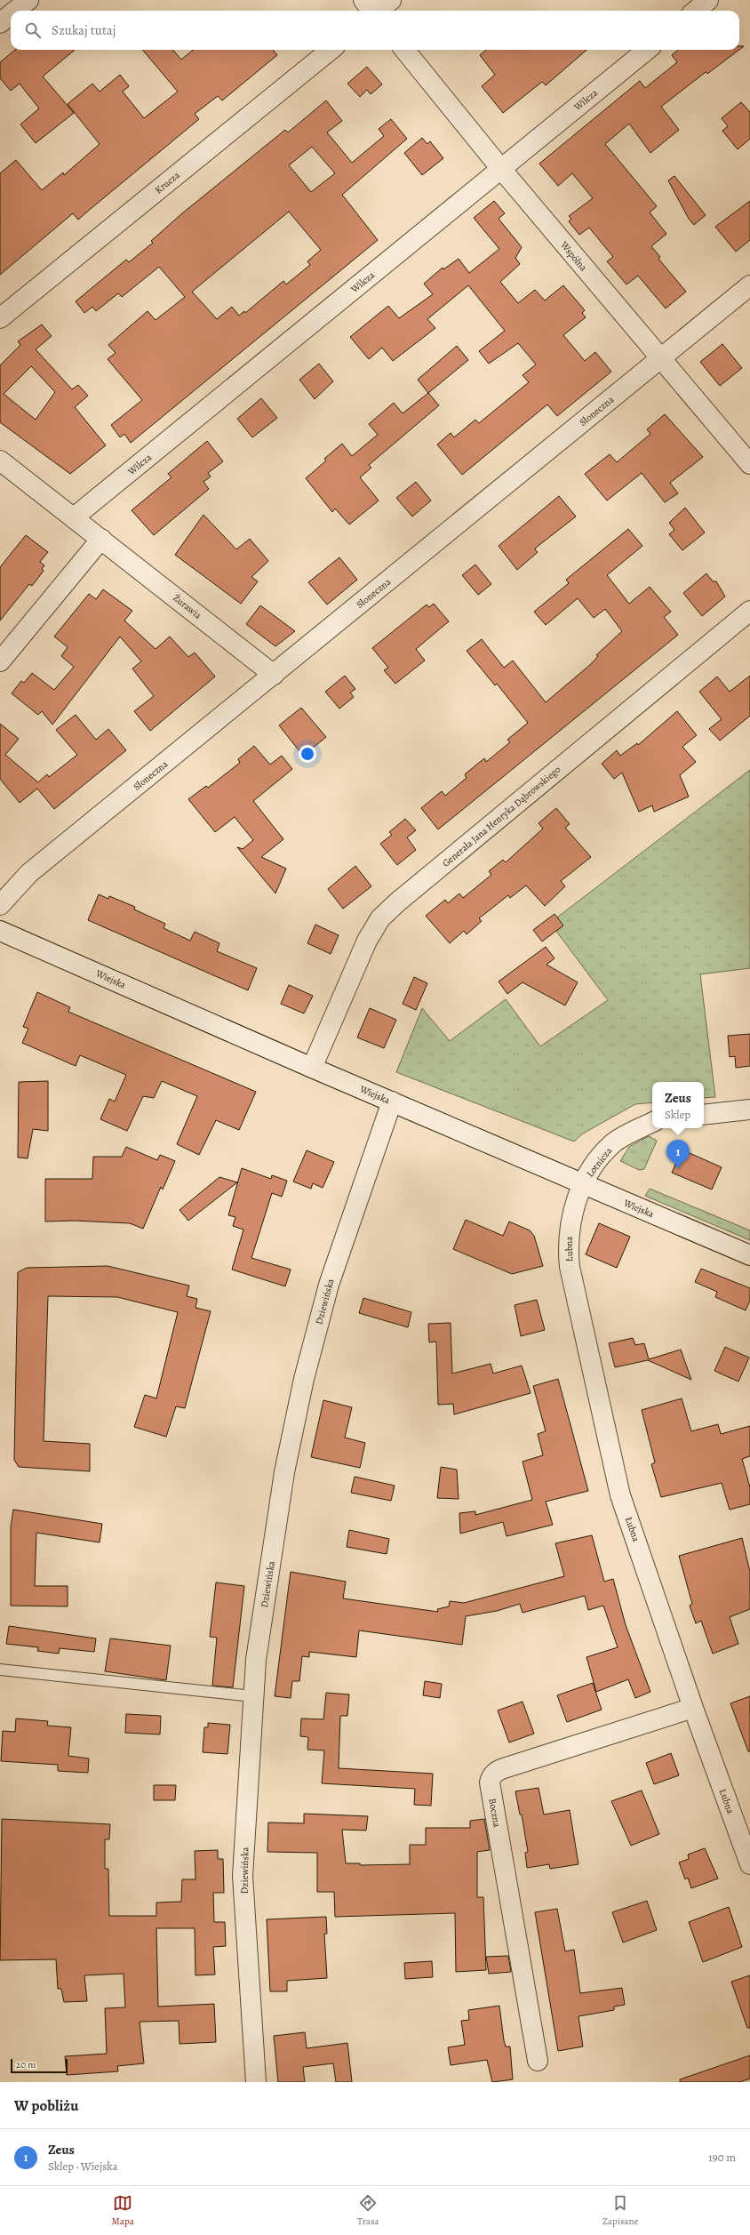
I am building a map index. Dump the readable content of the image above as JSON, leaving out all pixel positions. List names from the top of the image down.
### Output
{
  "streets": {
    "street": [
      "Wilcza",
      "Krucza",
      "Wspólna",
      "Słoneczna",
      "Żurawia",
      "Generała Jana Henryka Dąbrowskiego",
      "Wiejska",
      "Lotnicza",
      "Łubna",
      "Dziewińska",
      "Boczna"
    ]
  },
  "crossings": [
    ["Wilcza", "Wspólna"],
    ["Wilcza", "Żurawia"],
    ["Wspólna", "Słoneczna"],
    ["Słoneczna", "Żurawia"],
    ["Generała Jana Henryka Dąbrowskiego", "Wiejska"],
    ["Wiejska", "Lotnicza"],
    ["Wiejska", "Łubna"],
    ["Wiejska", "Dziewińska"],
    ["Lotnicza", "Łubna"],
    ["Łubna", "Boczna"]
  ],
  "scale_bar": "20 m",
  "page": {
    "search": "Szukaj tutaj",
    "popup": ["Zeus", "Sklep"],
    "pins": "1",
    "scale": "20 m",
    "heading": "W pobliżu",
    "list": [
      {
        "mark": "1",
        "name": "Zeus",
        "note": "Sklep · Wiejska",
        "value": "190 m"
      }
    ],
    "nav": ["Mapa", "Trasa", "Zapisane"]
  }
}
